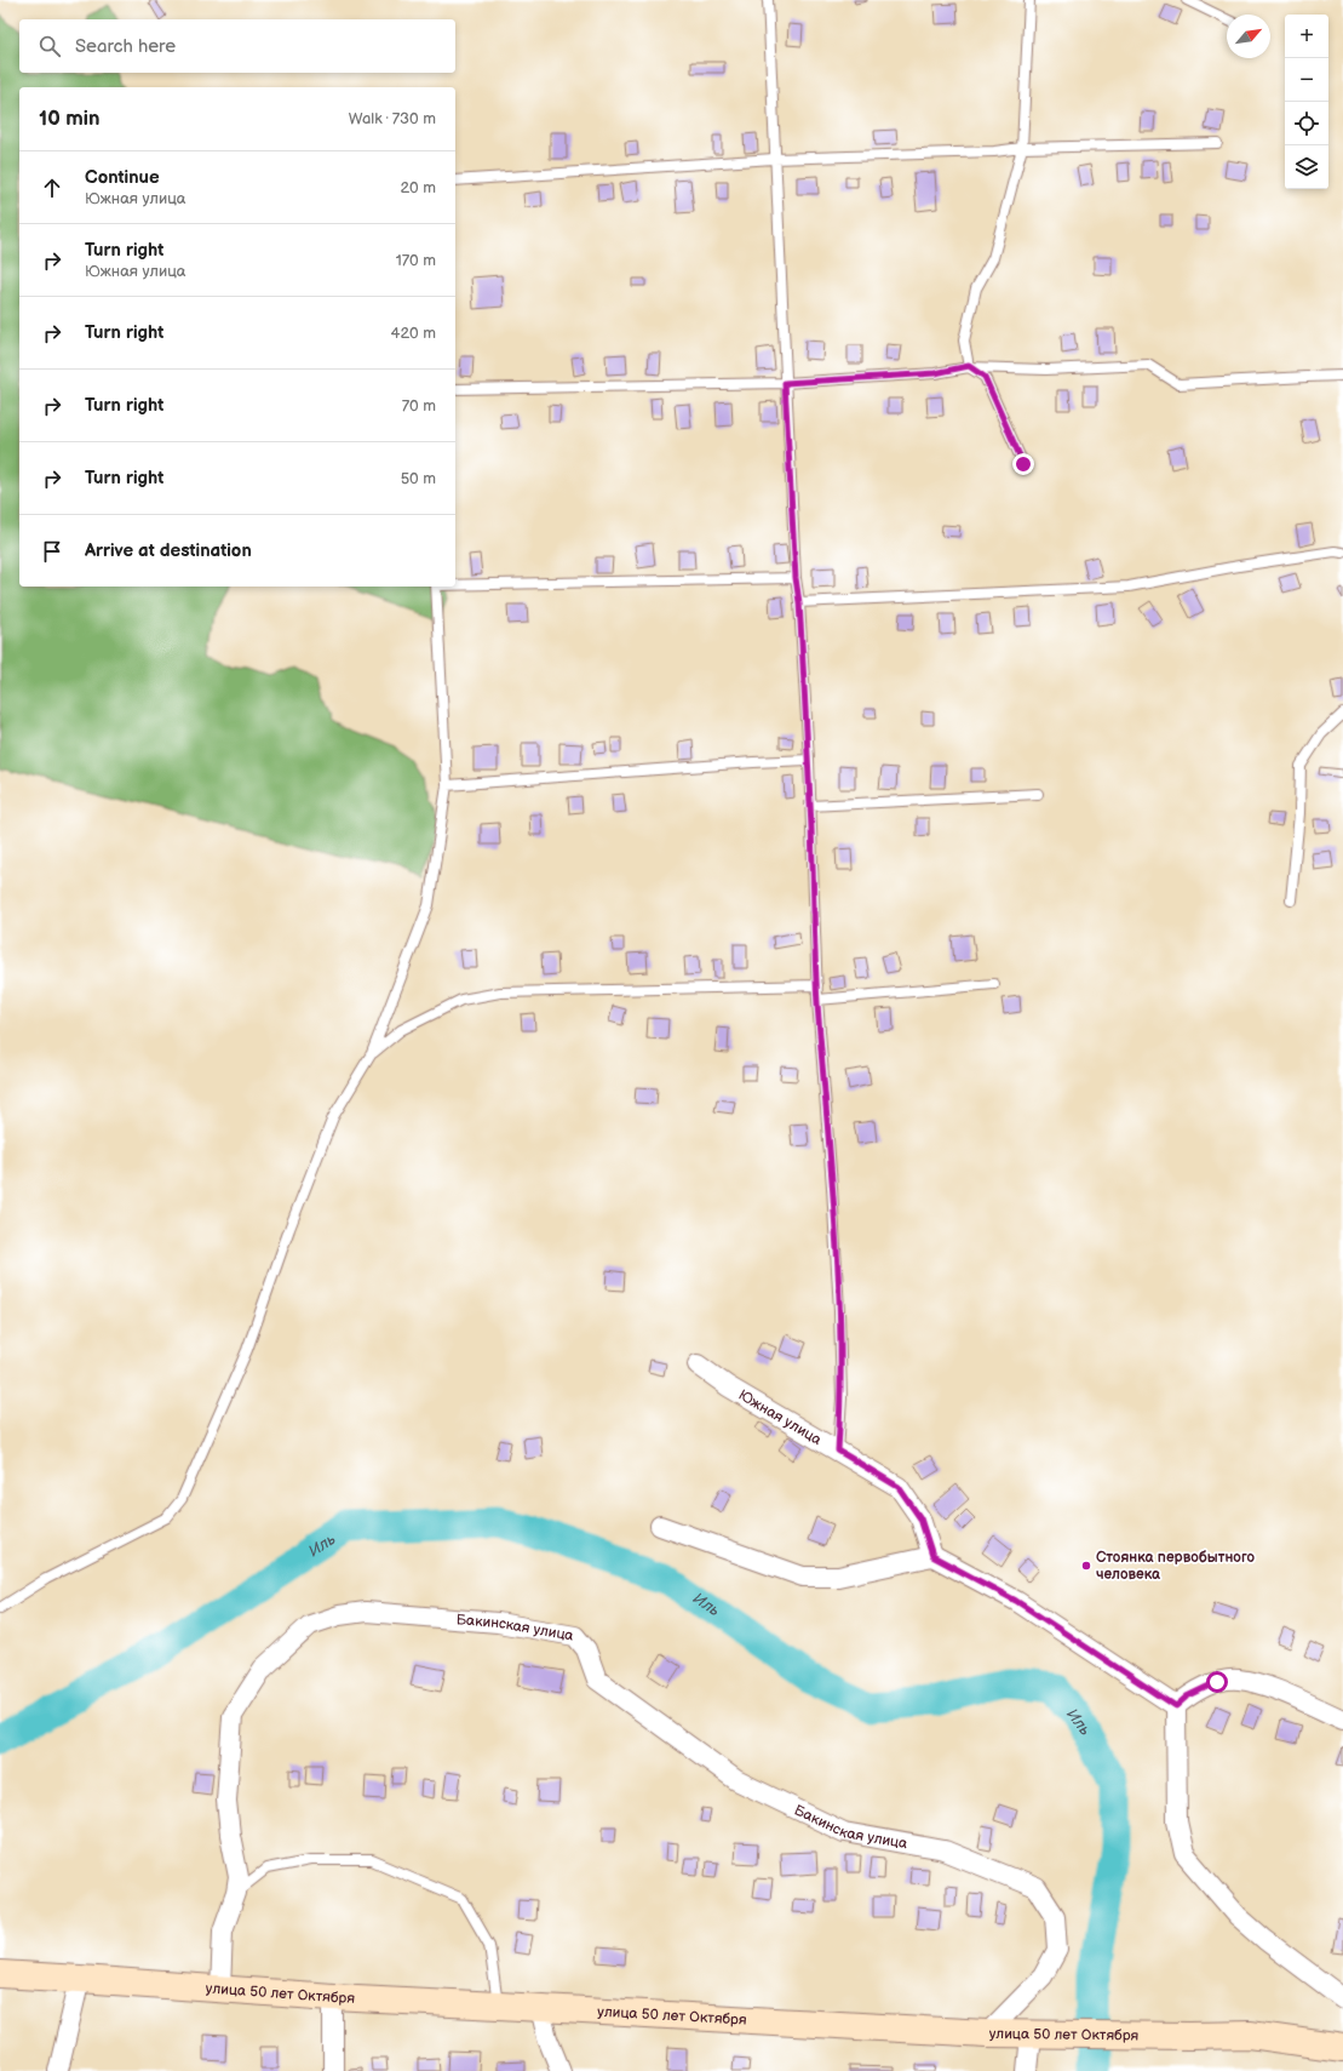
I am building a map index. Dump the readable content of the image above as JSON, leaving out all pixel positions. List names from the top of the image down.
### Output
{
  "streets": {
    "street": ["Южная улица", "Бакинская улица", "улица 50 лет Октября"]
  },
  "crossings": [
    ["Бакинская улица", "улица 50 лет Октября"]
  ],
  "water": ["Иль"],
  "places": ["Стоянка первобытного человека"],
  "north": "top right",
  "page": {
    "map_buttons": ["+", "−"],
    "search": "Search here",
    "heading": ["10 min", "Walk · 730 m"],
    "list": [
      ["Continue", "Южная улица", "20 m"],
      ["Turn right", "Южная улица", "170 m"],
      ["Turn right", "420 m"],
      ["Turn right", "70 m"],
      ["Turn right", "50 m"],
      "Arrive at destination"
    ]
  }
}
